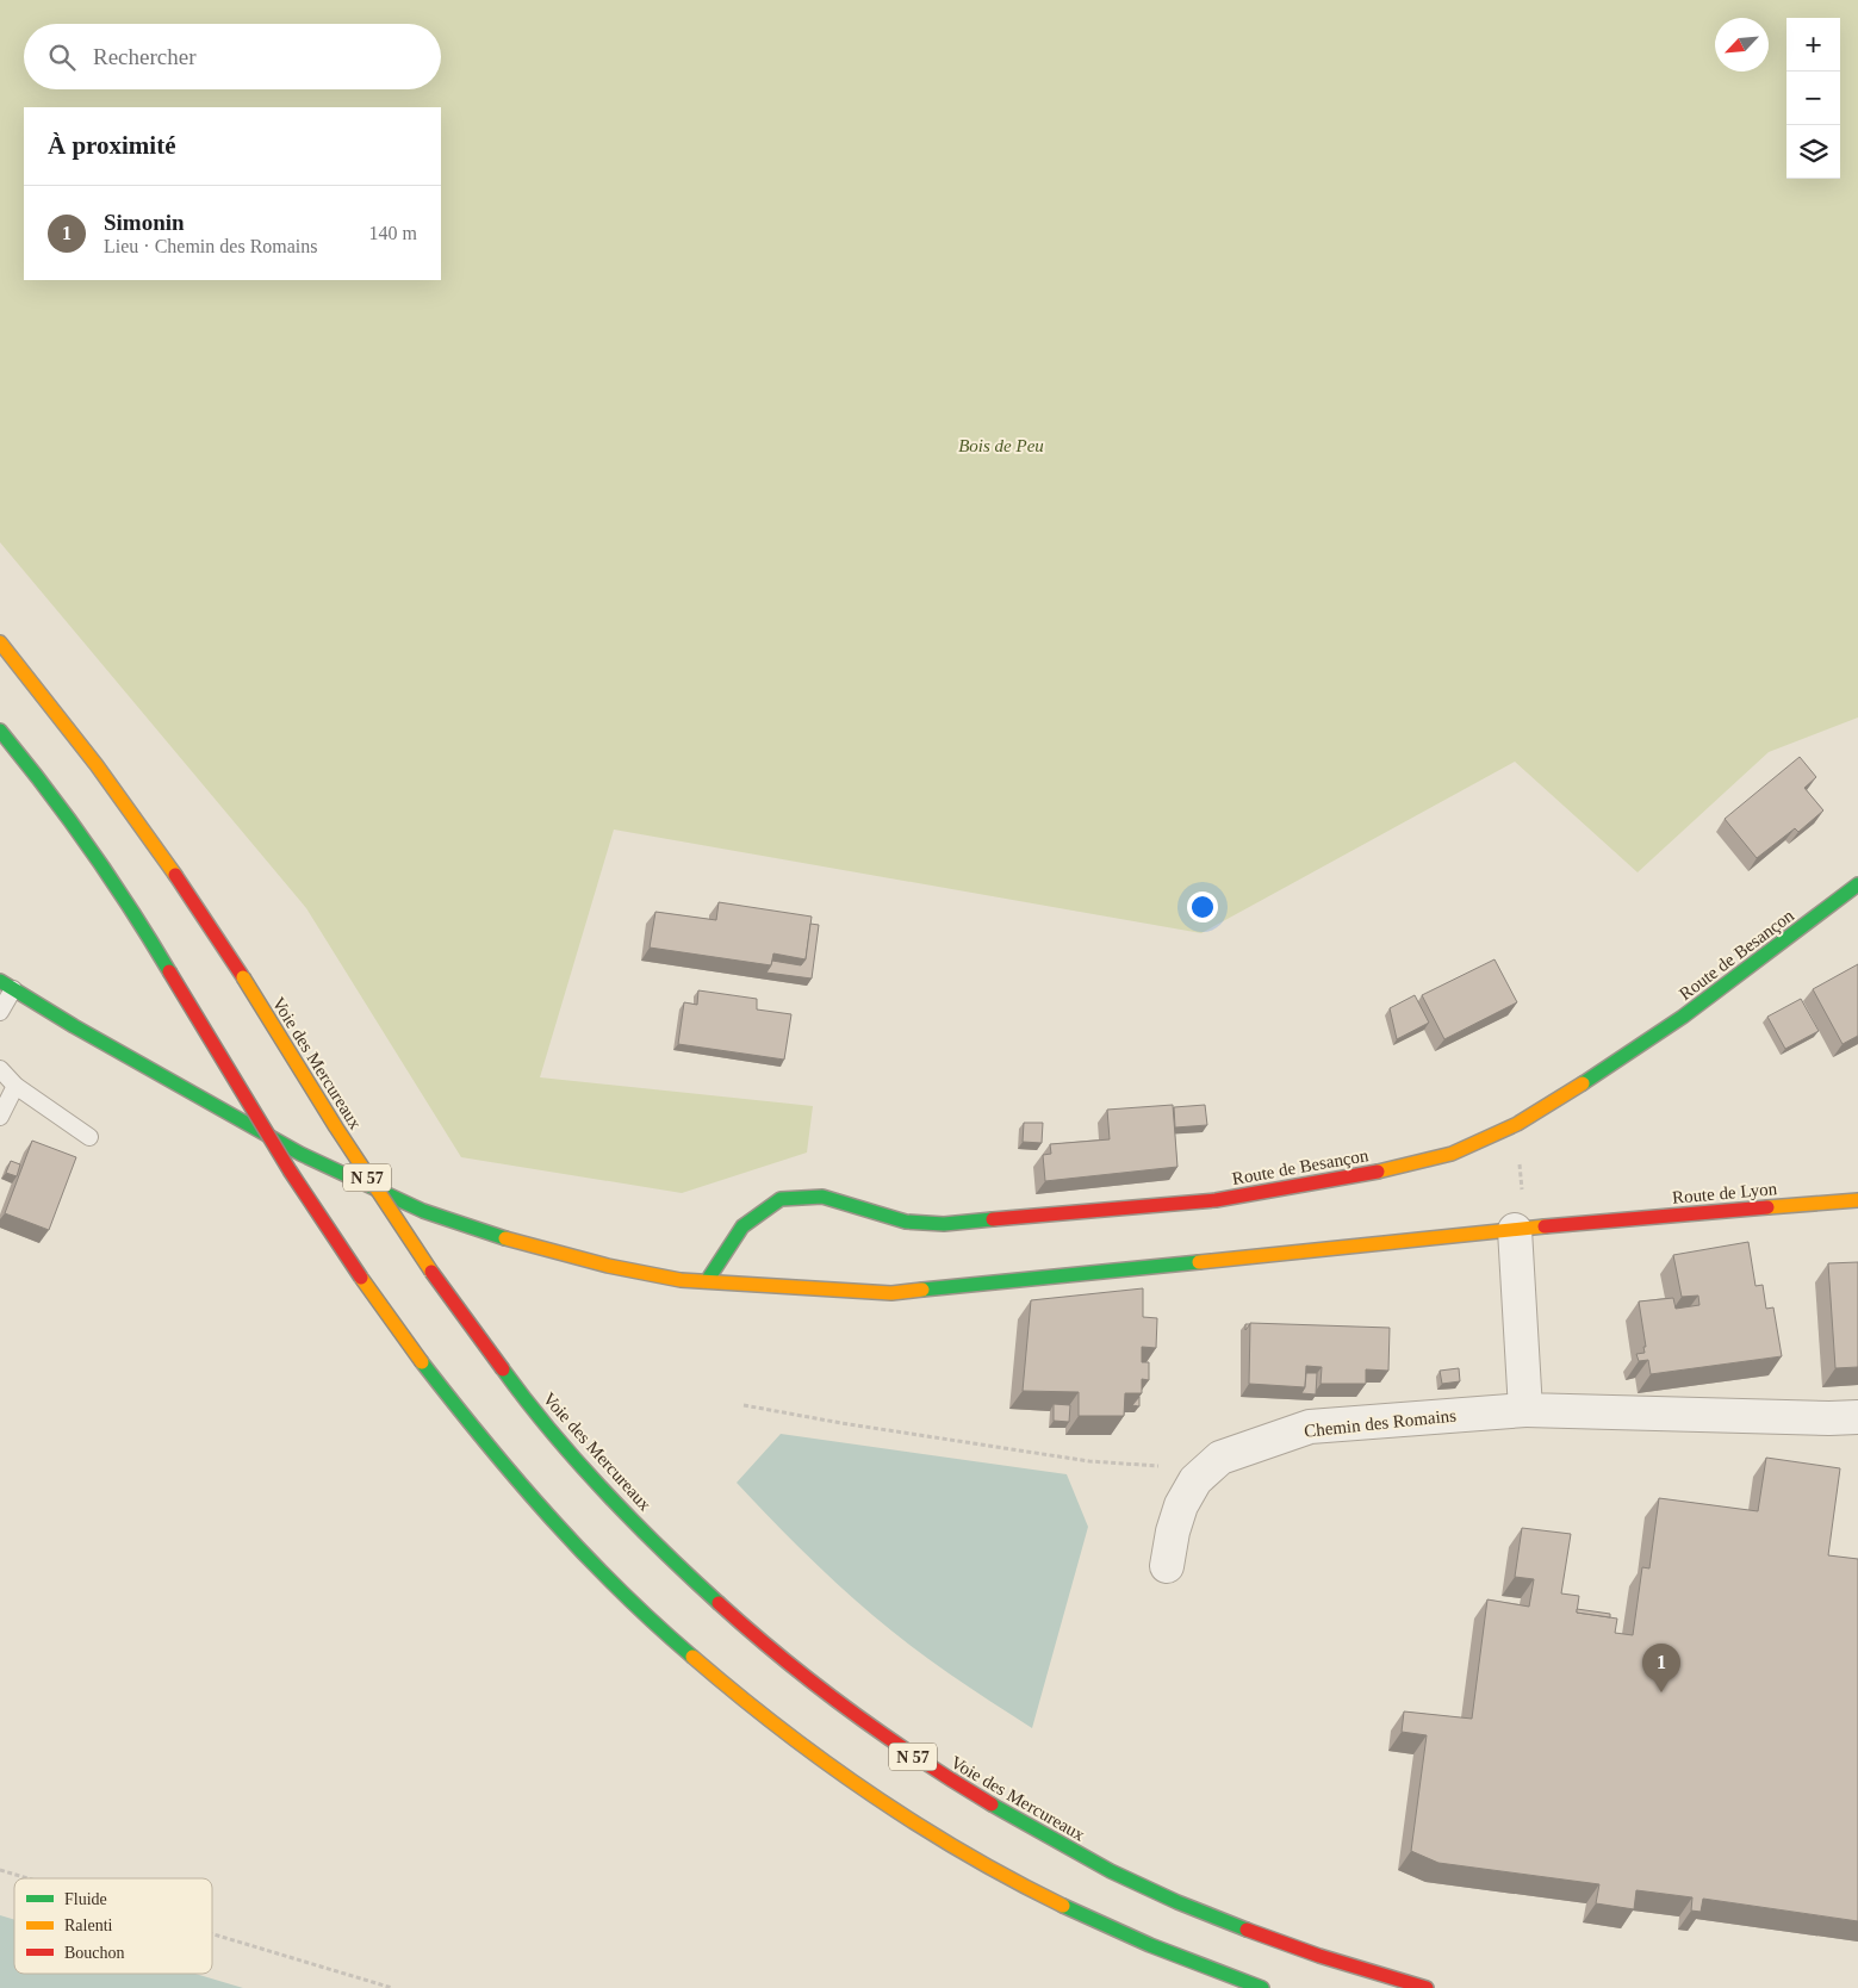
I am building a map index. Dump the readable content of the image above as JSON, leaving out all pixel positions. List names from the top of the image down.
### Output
{
  "streets": {
    "main road": [
      "Route de Besançon",
      "Voie des Mercureaux",
      "N 57",
      "Route de Lyon"
    ],
    "street": ["Chemin des Romains"]
  },
  "crossings": [
    ["Route de Besançon", "Route de Lyon"]
  ],
  "parks": ["Bois de Peu"],
  "legend": ["Fluide", "Ralenti", "Bouchon"],
  "north": "bottom left",
  "page": {
    "map_buttons": ["+", "−"],
    "search": "Rechercher",
    "heading": "À proximité",
    "list": [
      {
        "mark": "1",
        "name": "Simonin",
        "note": "Lieu · Chemin des Romains",
        "value": "140 m"
      }
    ],
    "pins": "1"
  }
}
